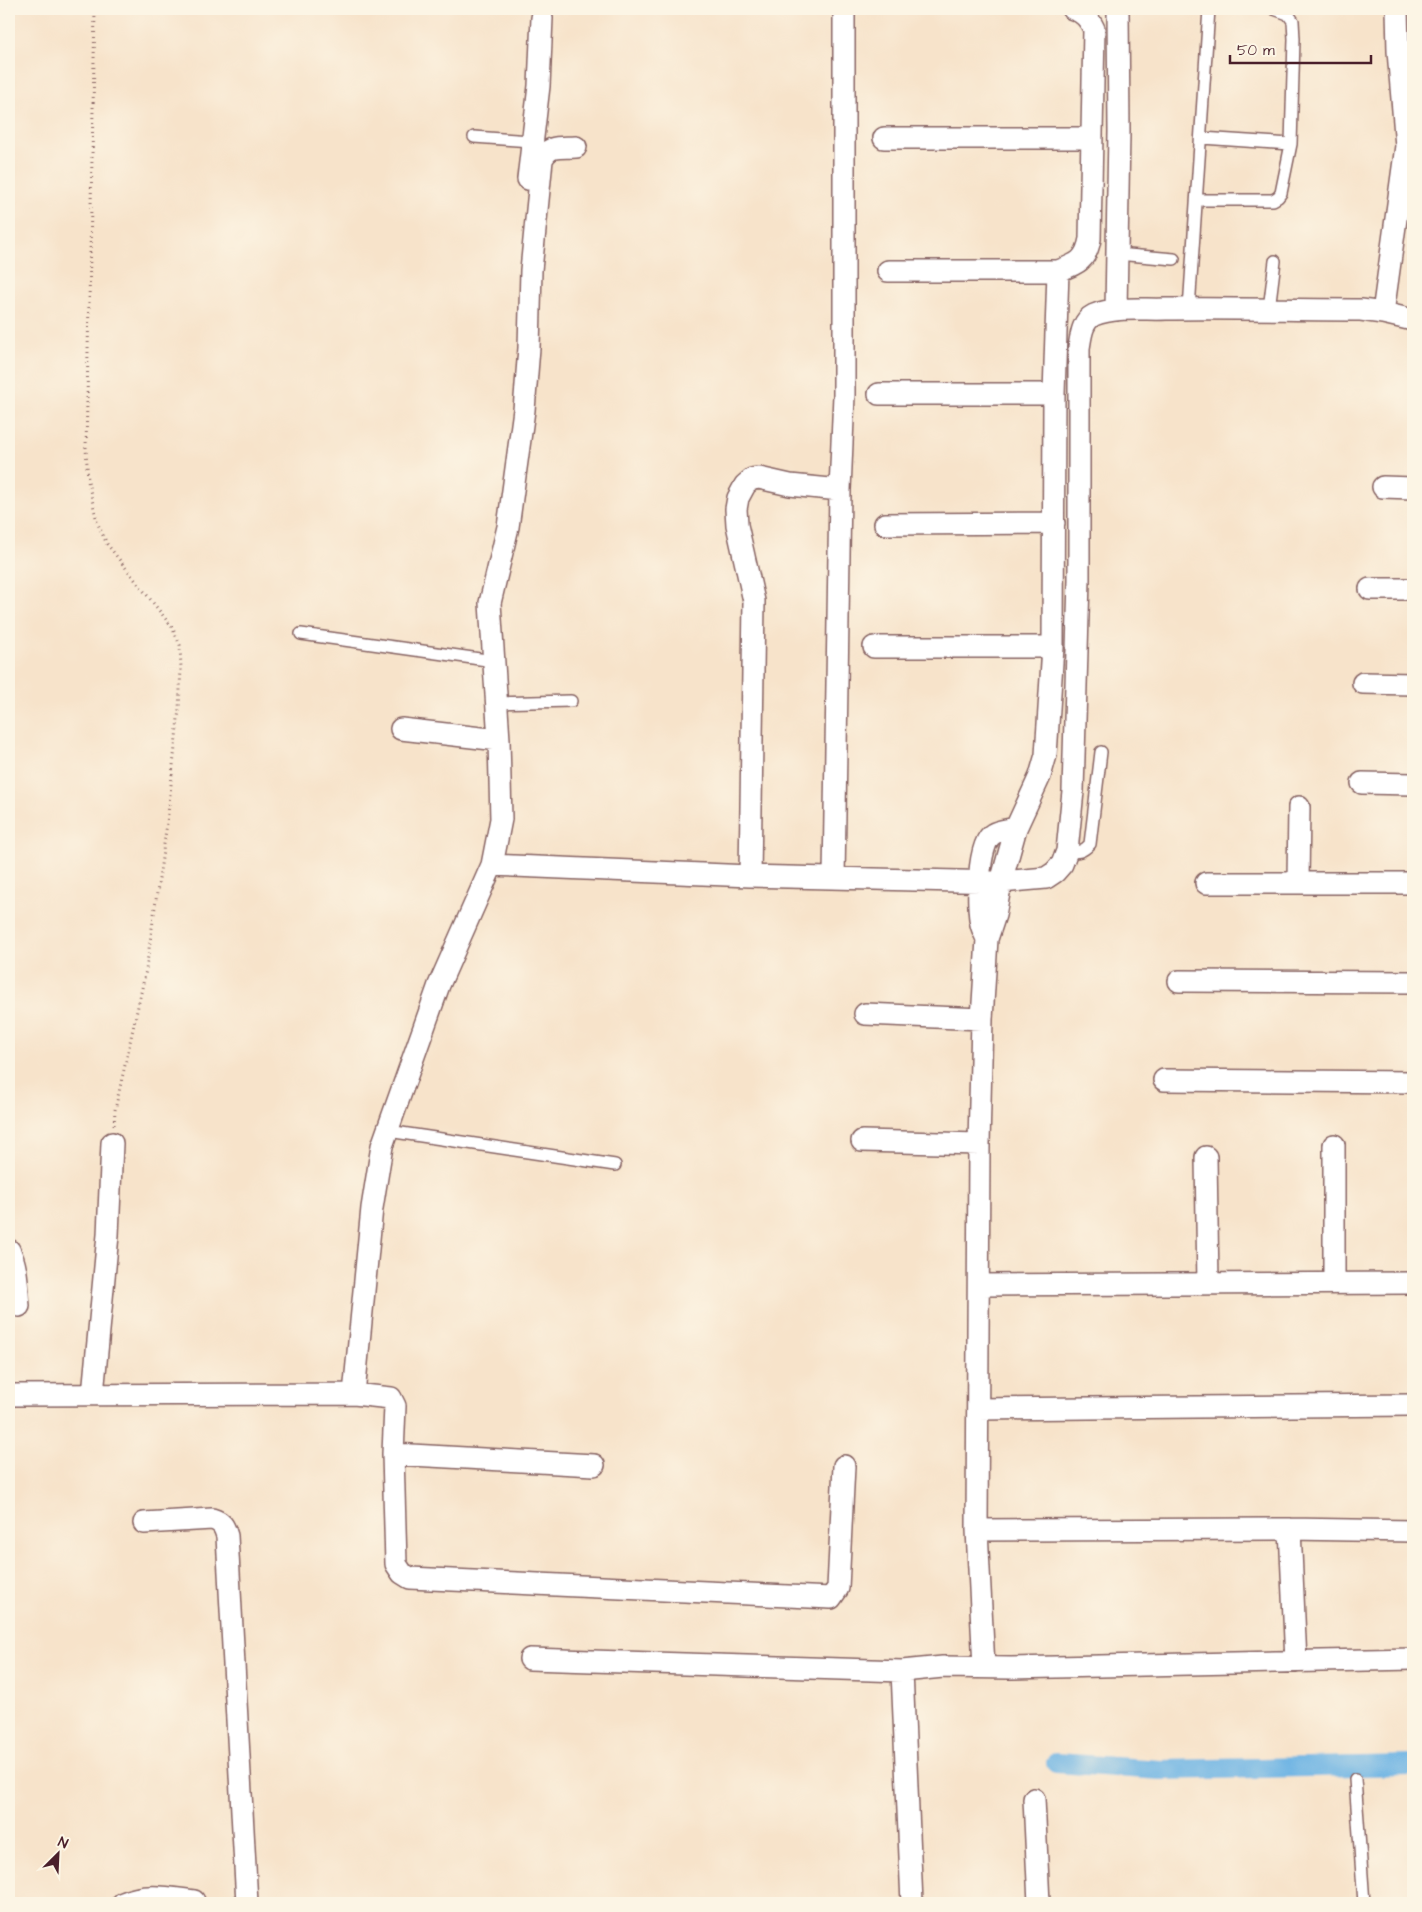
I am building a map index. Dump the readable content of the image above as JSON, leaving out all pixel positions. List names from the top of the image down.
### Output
{
  "scale_bar": "50 m",
  "north": "top right"
}
